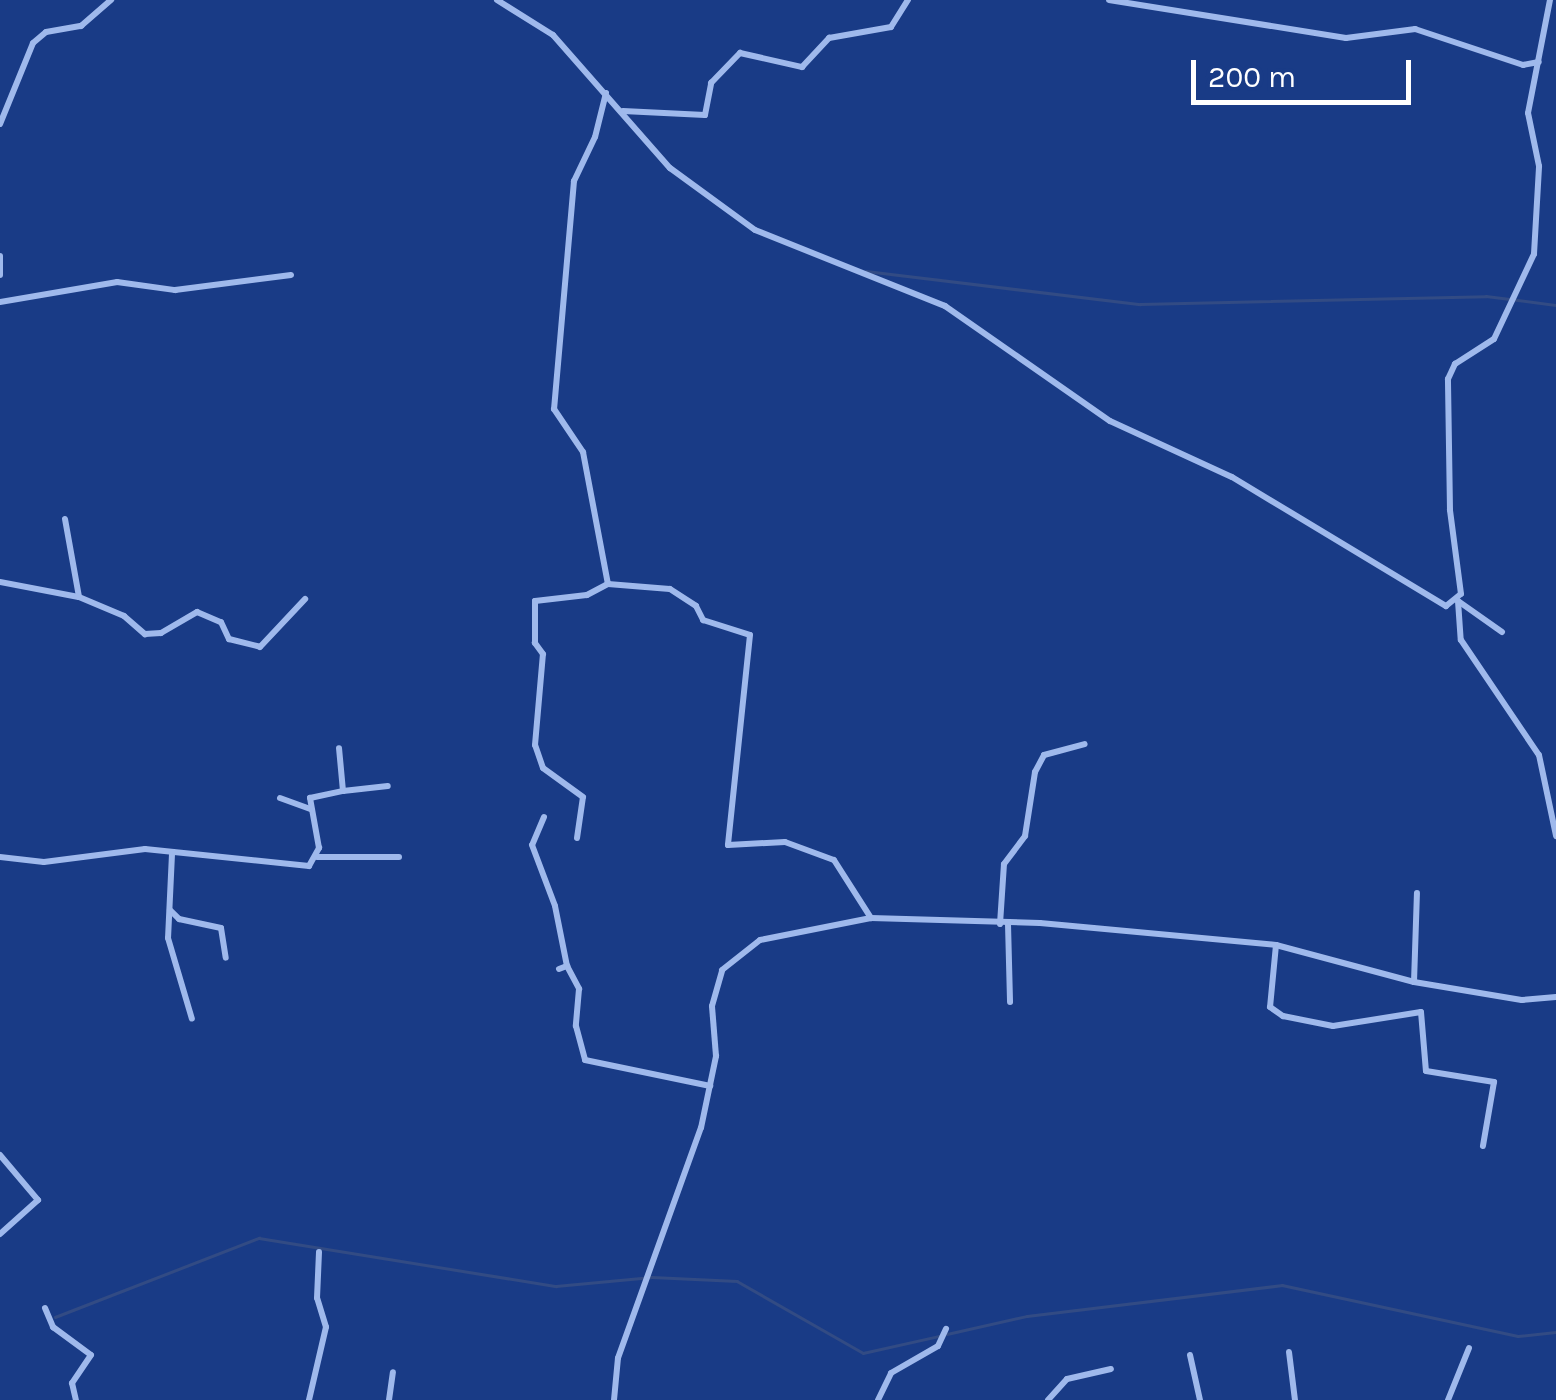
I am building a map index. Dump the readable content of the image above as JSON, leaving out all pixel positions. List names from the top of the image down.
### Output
{
  "scale_bar": "200 m"
}
